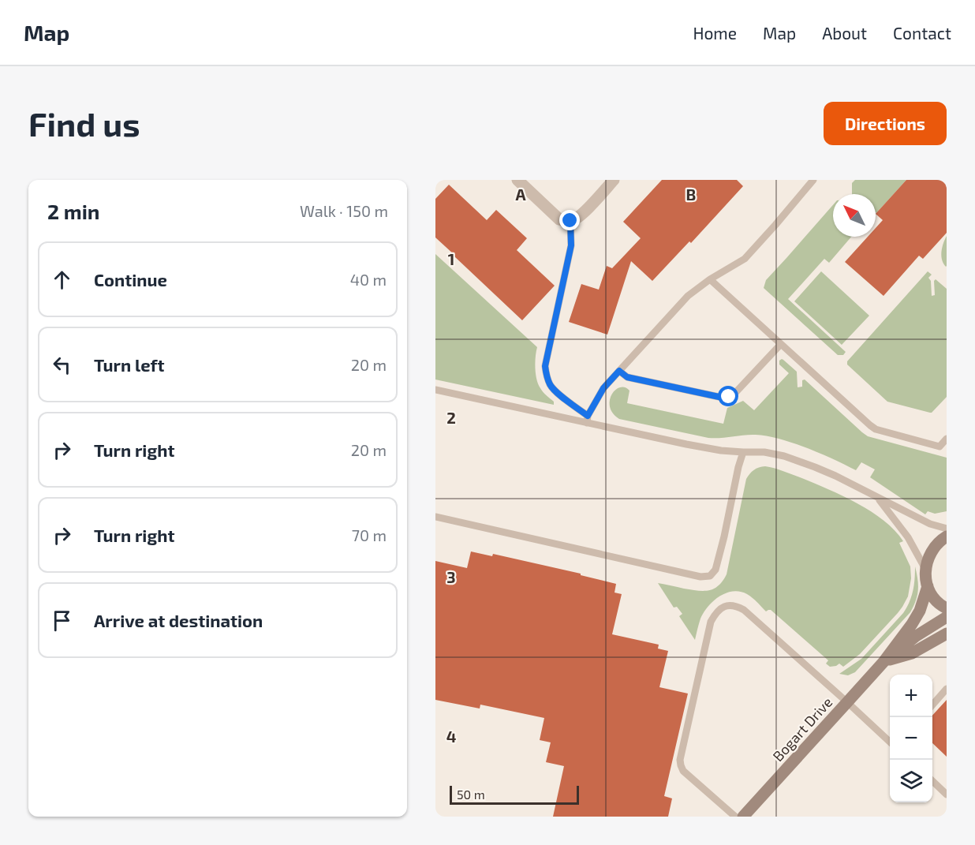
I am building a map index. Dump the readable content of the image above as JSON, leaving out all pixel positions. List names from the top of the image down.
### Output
{
  "streets": {
    "street": ["Bogart Drive"]
  },
  "scale_bar": "50 m",
  "north": "top left",
  "page": {
    "header": "Map",
    "nav": [
      "Home",
      "Map",
      "About",
      "Contact"
    ],
    "buttons": "Directions",
    "title": "Find us",
    "heading": ["2 min", "Walk · 150 m"],
    "list": [
      ["Continue", "40 m"],
      ["Turn left", "20 m"],
      ["Turn right", "20 m"],
      ["Turn right", "70 m"],
      "Arrive at destination"
    ],
    "map_buttons": ["+", "−"],
    "scale": "50 m"
  },
  "grid": {
    "columns": ["A", "B"],
    "rows": [
      "1",
      "2",
      "3",
      "4"
    ]
  }
}
